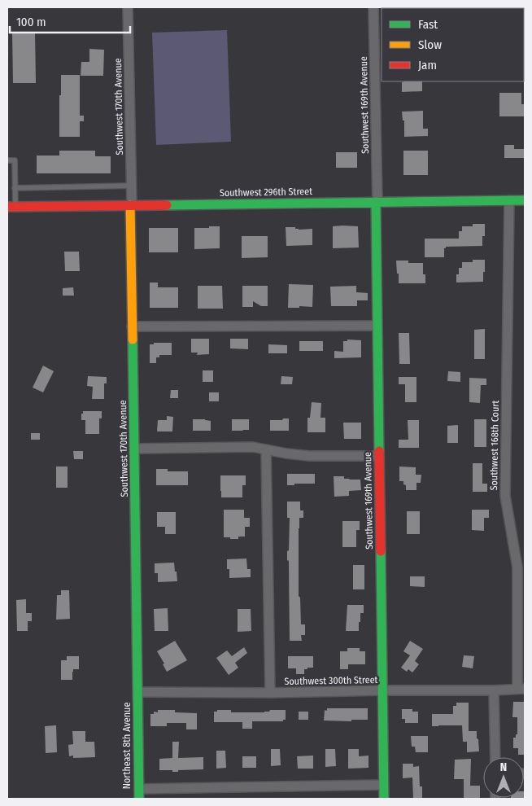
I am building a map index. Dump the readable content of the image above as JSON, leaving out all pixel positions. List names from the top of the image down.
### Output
{
  "streets": {
    "street": [
      "Southwest 169th Avenue",
      "Southwest 170th Avenue",
      "Southwest 296th Street",
      "Southwest 168th Court",
      "Southwest 300th Street",
      "Northeast 8th Avenue"
    ]
  },
  "crossings": [
    ["Southwest 169th Avenue", "Southwest 296th Street"],
    ["Southwest 169th Avenue", "Southwest 300th Street"],
    ["Southwest 170th Avenue", "Southwest 296th Street"],
    ["Southwest 170th Avenue", "Southwest 300th Street"],
    ["Southwest 170th Avenue", "Northeast 8th Avenue"],
    ["Southwest 296th Street", "Southwest 168th Court"],
    ["Southwest 168th Court", "Southwest 300th Street"],
    ["Southwest 300th Street", "Northeast 8th Avenue"]
  ],
  "legend": ["Fast", "Slow", "Jam"],
  "scale_bar": "100 m",
  "north": "top"
}
